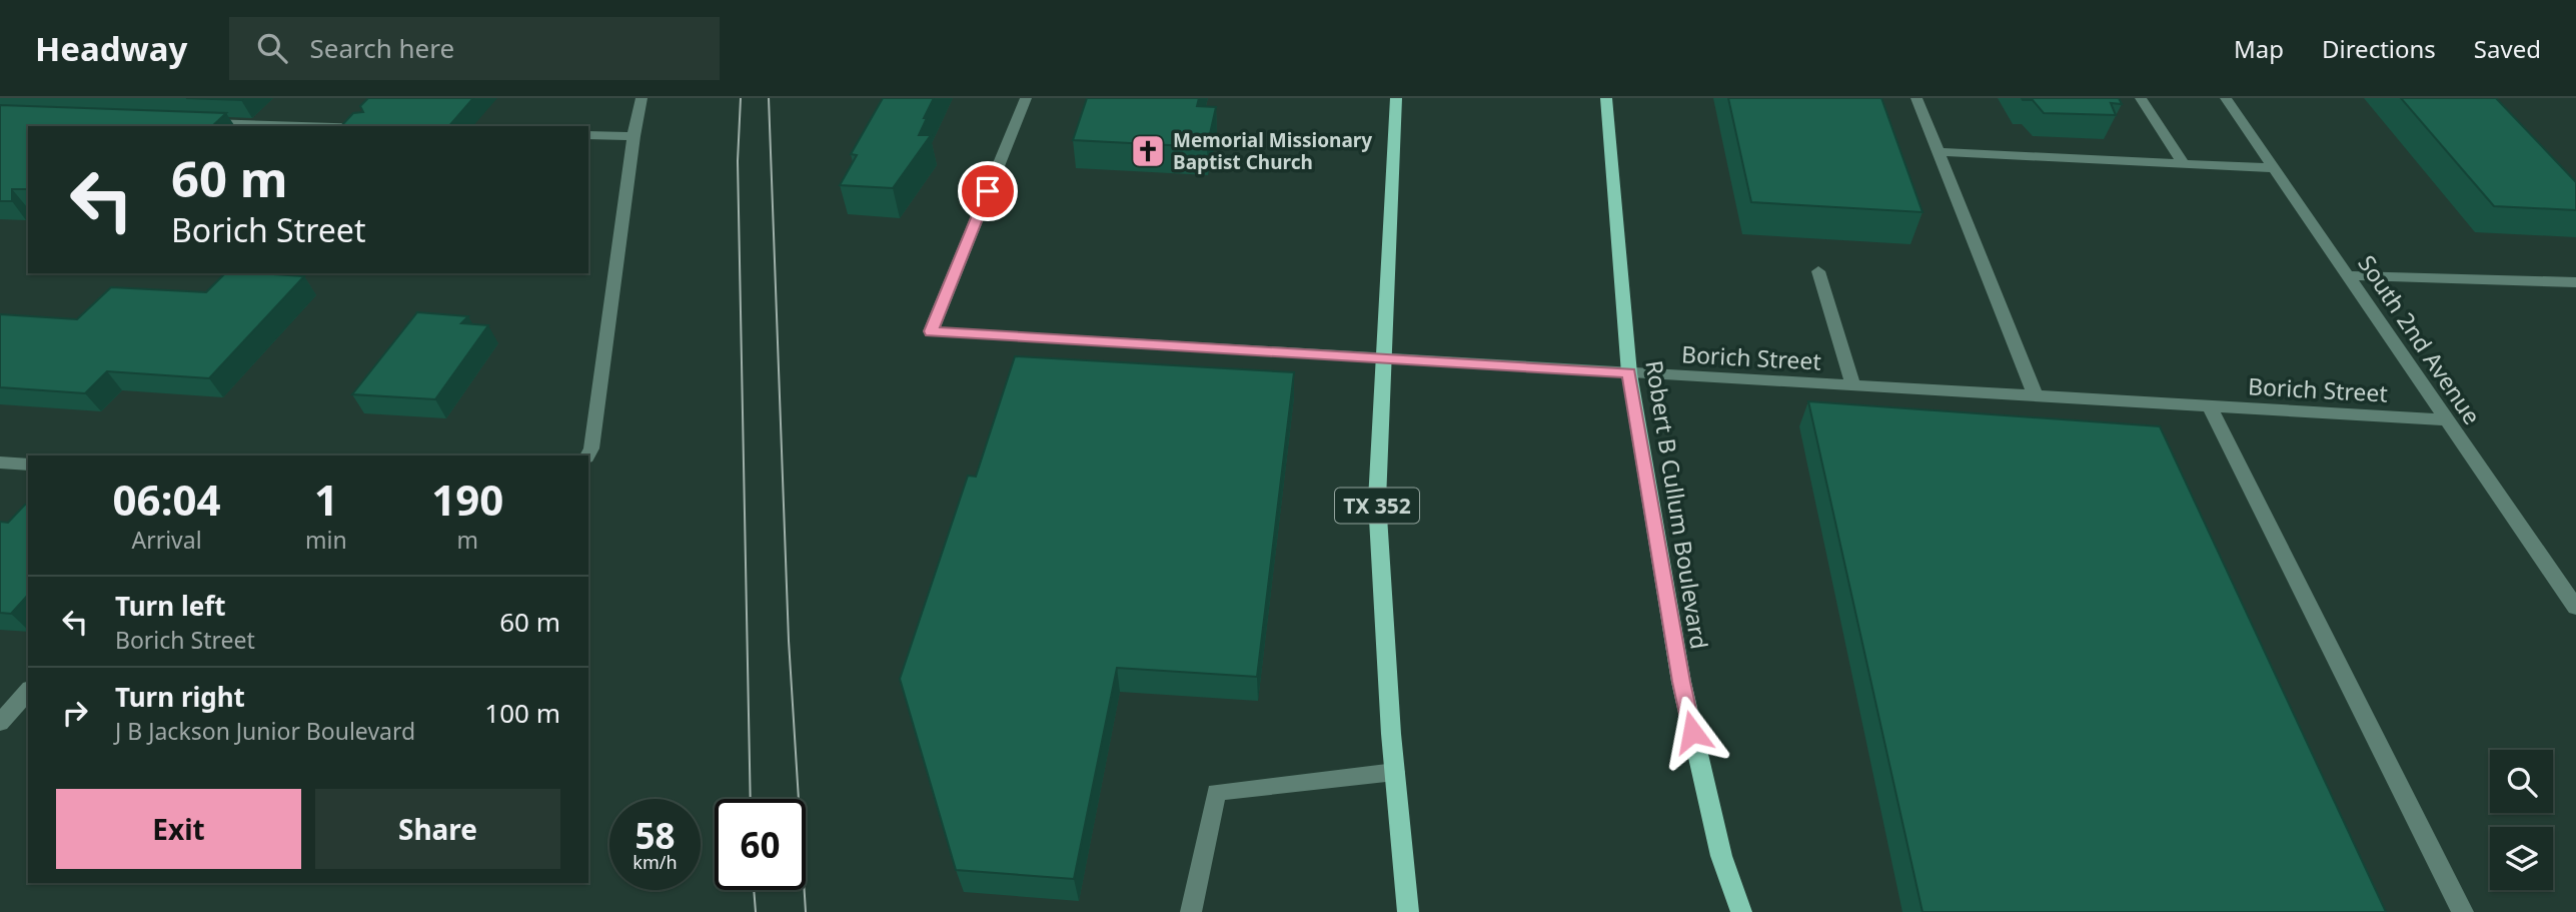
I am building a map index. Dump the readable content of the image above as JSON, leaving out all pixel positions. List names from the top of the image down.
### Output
{
  "streets": {
    "main road": ["Robert B Cullum Boulevard", "TX 352"],
    "street": ["South 2nd Avenue", "Borich Street"]
  },
  "crossings": [
    ["South 2nd Avenue", "Borich Street"],
    ["Borich Street", "Robert B Cullum Boulevard"],
    ["Borich Street", "TX 352"]
  ],
  "places": {
    "church": ["Memorial Missionary Baptist Church"]
  },
  "page": {
    "header": "Headway",
    "search": "Search here",
    "nav": ["Map", "Directions", "Saved"],
    "turn": ["60 m", "Borich Street"],
    "eta": [
      "06:04",
      "Arrival",
      "1",
      "min",
      "190",
      "m"
    ],
    "list": [
      {
        "name": "Turn left",
        "note": "Borich Street",
        "value": "60 m"
      },
      {
        "name": "Turn right",
        "note": "J B Jackson Junior Boulevard",
        "value": "100 m"
      }
    ],
    "buttons": ["Exit", "Share"],
    "speed": "58 km/h",
    "limit": "60"
  }
}
